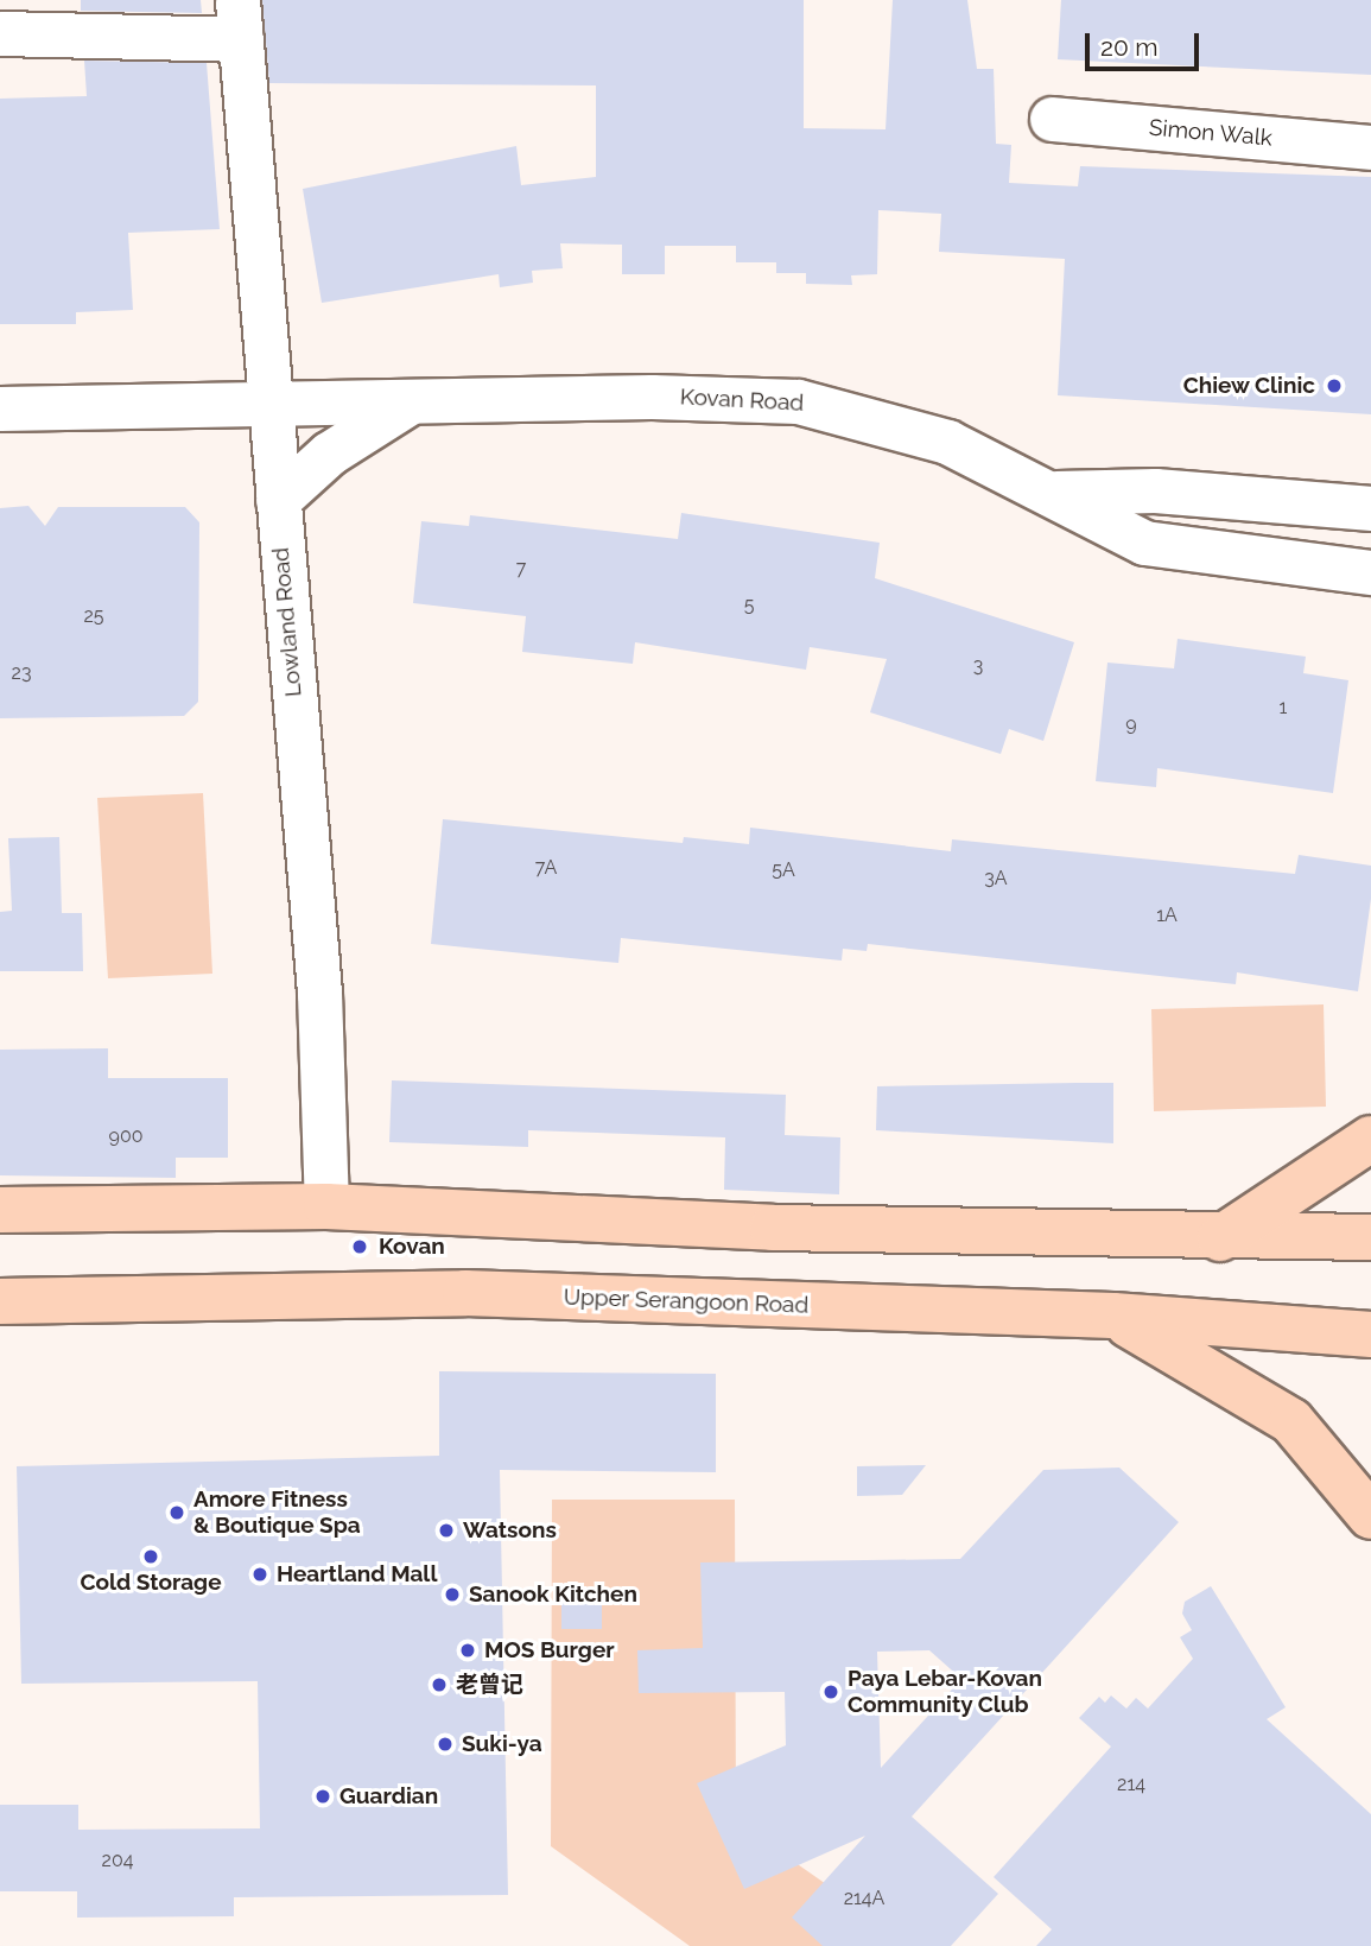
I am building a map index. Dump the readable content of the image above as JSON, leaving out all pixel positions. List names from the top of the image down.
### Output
{
  "streets": {
    "main road": ["Upper Serangoon Road"],
    "street": ["Simon Walk", "Kovan Road", "Lowland Road"]
  },
  "crossings": [
    ["Kovan Road", "Lowland Road"]
  ],
  "places": [
    "Chiew Clinic",
    "Kovan",
    "Amore Fitness & Boutique Spa",
    "Watsons",
    "Cold Storage",
    "Heartland Mall",
    "Sanook Kitchen",
    "MOS Burger",
    "老曾记",
    "Paya Lebar-Kovan Community Club",
    "Suki-ya",
    "Guardian"
  ],
  "house_numbers": [
    "7",
    "5",
    "25",
    "3",
    "23",
    "1",
    "9",
    "7A",
    "5A",
    "3A",
    "1A",
    "900",
    "214",
    "204",
    "214A"
  ],
  "scale_bar": "20 m"
}
